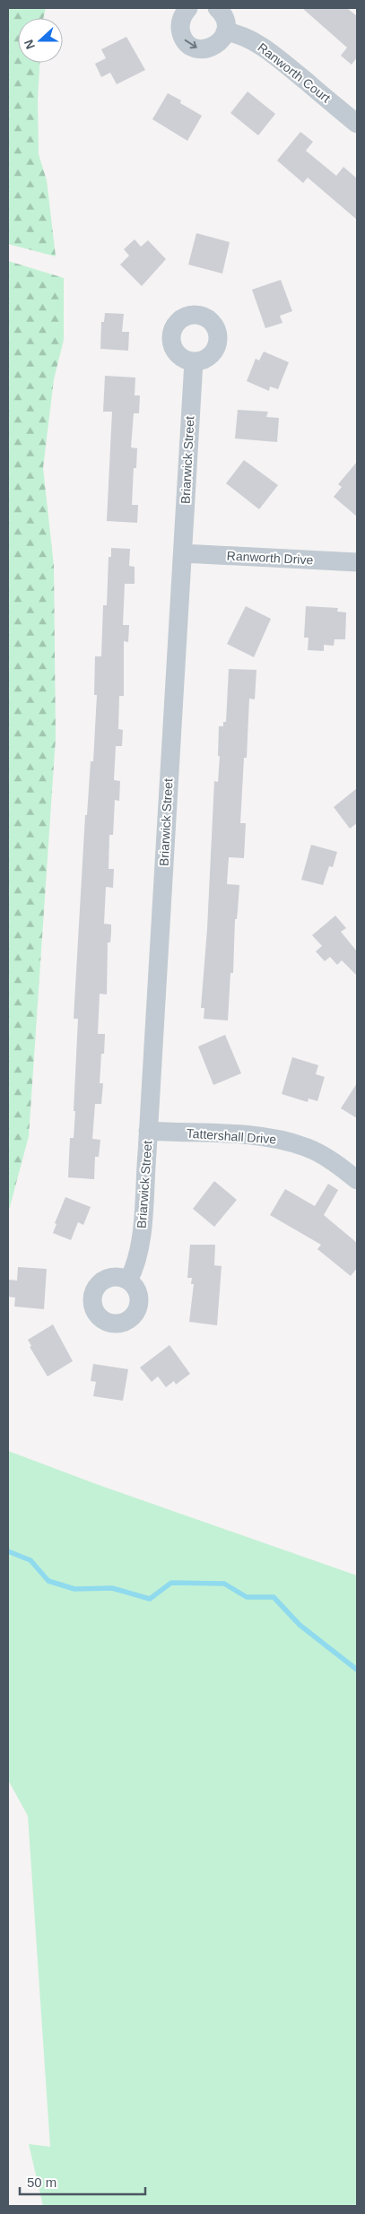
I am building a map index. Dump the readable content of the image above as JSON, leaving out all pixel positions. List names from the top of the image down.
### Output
{
  "streets": {
    "street": [
      "Ranworth Court",
      "Briarwick Street",
      "Ranworth Drive",
      "Tattershall Drive"
    ]
  },
  "crossings": [
    ["Briarwick Street", "Ranworth Drive"],
    ["Briarwick Street", "Tattershall Drive"]
  ],
  "scale_bar": "50 m",
  "north": "left"
}
